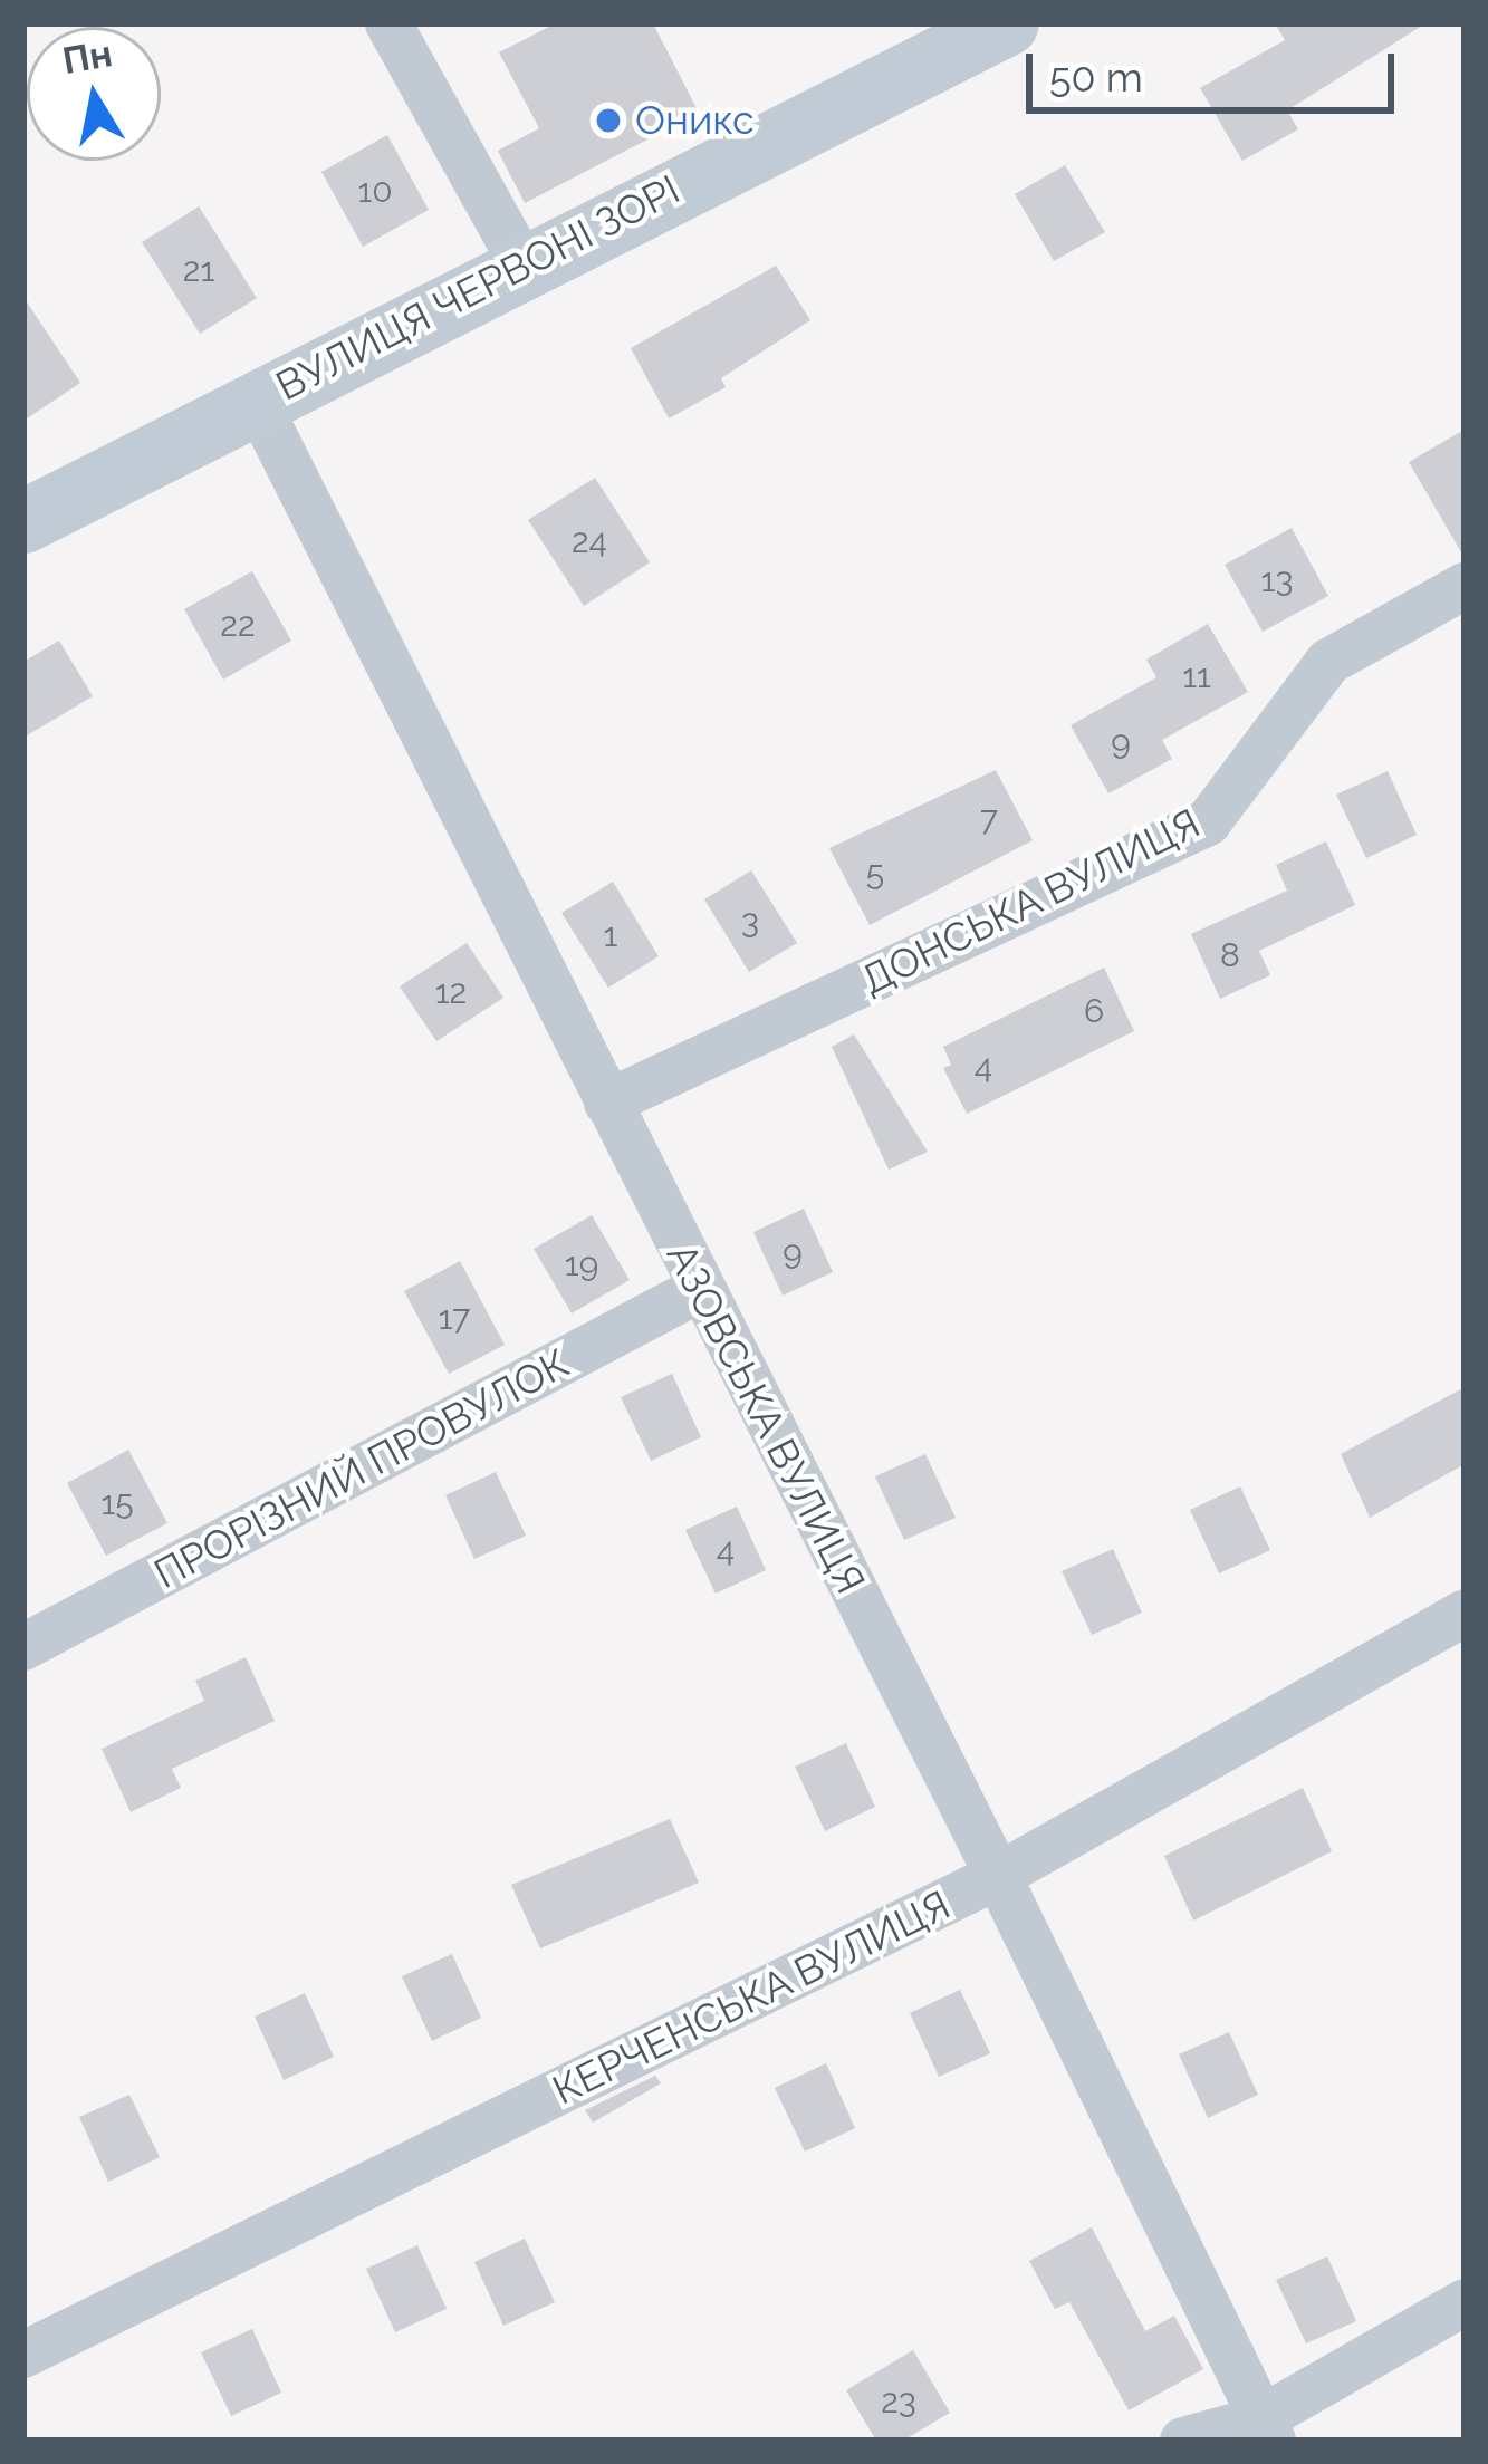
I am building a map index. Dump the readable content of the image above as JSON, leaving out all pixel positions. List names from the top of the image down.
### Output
{
  "streets": {
    "street": [
      "ВУЛИЦЯ ЧЕРВОНІ ЗОРІ",
      "ДОНСЬКА ВУЛИЦЯ",
      "АЗОВСЬКА ВУЛИЦЯ",
      "ПРОРІЗНИЙ ПРОВУЛОК",
      "КЕРЧЕНСЬКА ВУЛИЦЯ"
    ]
  },
  "crossings": [
    ["ВУЛИЦЯ ЧЕРВОНІ ЗОРІ", "АЗОВСЬКА ВУЛИЦЯ"],
    ["ДОНСЬКА ВУЛИЦЯ", "АЗОВСЬКА ВУЛИЦЯ"],
    ["АЗОВСЬКА ВУЛИЦЯ", "ПРОРІЗНИЙ ПРОВУЛОК"],
    ["АЗОВСЬКА ВУЛИЦЯ", "КЕРЧЕНСЬКА ВУЛИЦЯ"]
  ],
  "places": ["Оникс"],
  "house_numbers": [
    "10",
    "21",
    "24",
    "13",
    "22",
    "11",
    "9",
    "7",
    "5",
    "3",
    "1",
    "8",
    "12",
    "6",
    "4",
    "9",
    "19",
    "17",
    "15",
    "4",
    "23"
  ],
  "scale_bar": "50 m",
  "north": "top"
}
